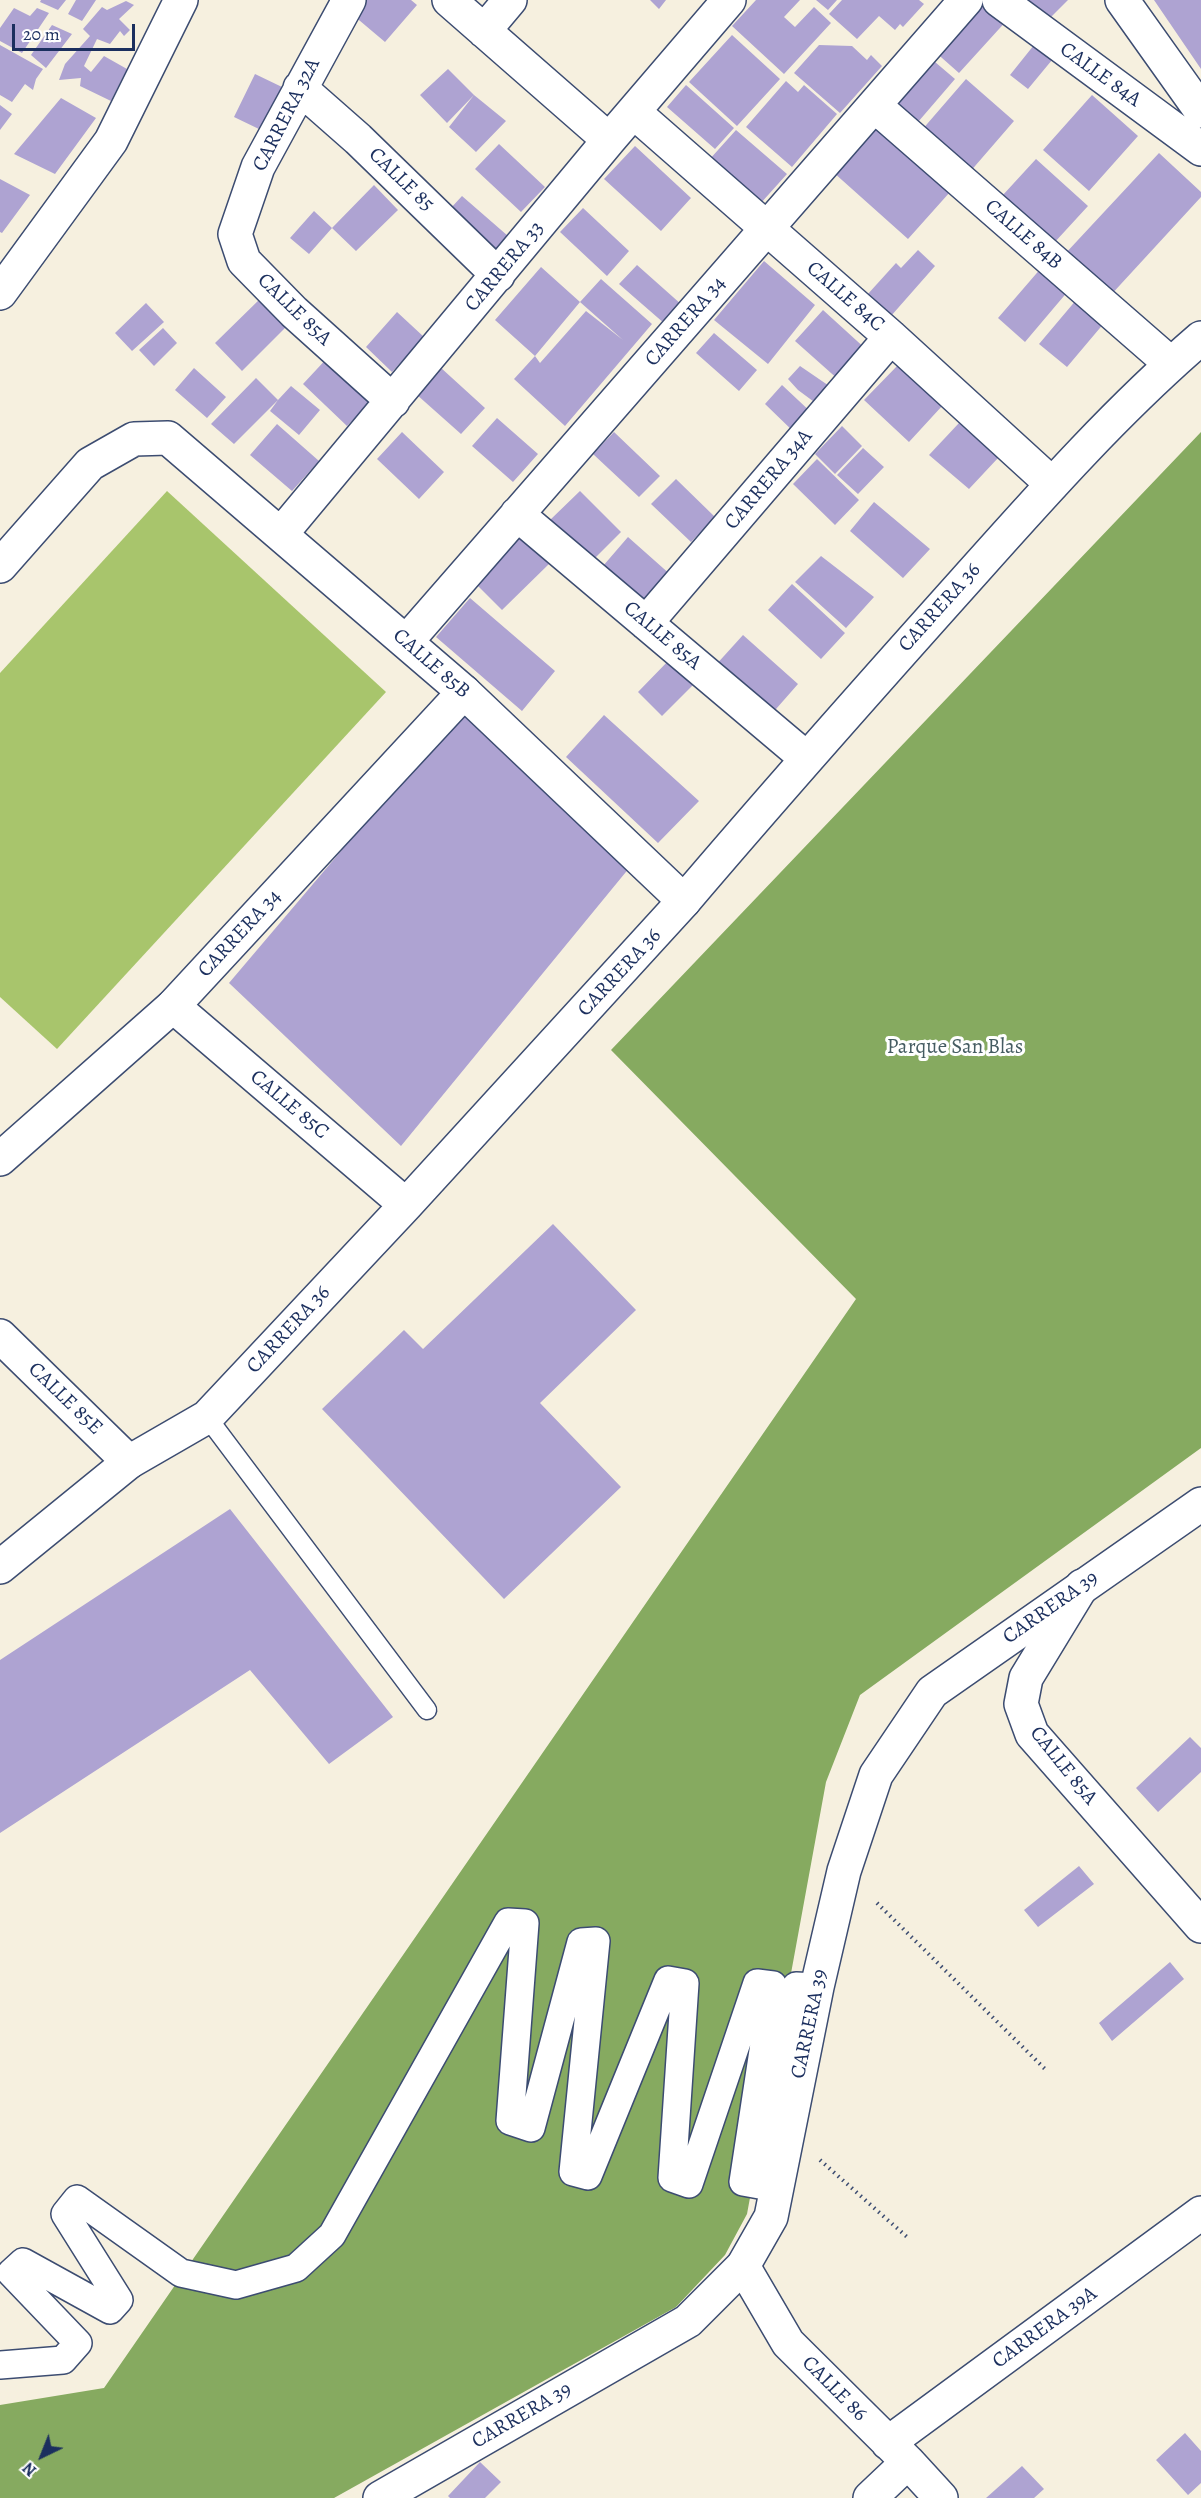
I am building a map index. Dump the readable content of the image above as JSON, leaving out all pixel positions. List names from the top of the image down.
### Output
{
  "streets": {
    "street": [
      "CALLE 84A",
      "CARRERA 32A",
      "CALLE 85",
      "CALLE 84B",
      "CARRERA 33",
      "CALLE 84C",
      "CALLE 85A",
      "CARRERA 34",
      "CARRERA 34A",
      "CARRERA 36",
      "CALLE 85B",
      "CALLE 85C",
      "CALLE 85E",
      "CARRERA 39",
      "CARRERA 39A",
      "CALLE 86"
    ]
  },
  "crossings": [
    ["CARRERA 32A", "CALLE 85"],
    ["CARRERA 32A", "CALLE 85A"],
    ["CALLE 85", "CARRERA 33"],
    ["CALLE 84B", "CARRERA 34"],
    ["CALLE 84B", "CARRERA 36"],
    ["CARRERA 33", "CALLE 84C"],
    ["CARRERA 33", "CALLE 85A"],
    ["CARRERA 33", "CALLE 85B"],
    ["CALLE 84C", "CARRERA 34"],
    ["CALLE 84C", "CARRERA 34A"],
    ["CALLE 84C", "CARRERA 36"],
    ["CALLE 85A", "CARRERA 34"],
    ["CALLE 85A", "CARRERA 34A"],
    ["CALLE 85A", "CARRERA 36"],
    ["CALLE 85A", "CARRERA 39"],
    ["CARRERA 34", "CALLE 85B"],
    ["CARRERA 34", "CALLE 85C"],
    ["CARRERA 36", "CALLE 85B"],
    ["CARRERA 36", "CALLE 85C"],
    ["CARRERA 36", "CALLE 85E"],
    ["CARRERA 39", "CALLE 86"],
    ["CARRERA 39A", "CALLE 86"]
  ],
  "parks": ["Parque San Blas"],
  "scale_bar": "20 m",
  "north": "bottom left"
}
